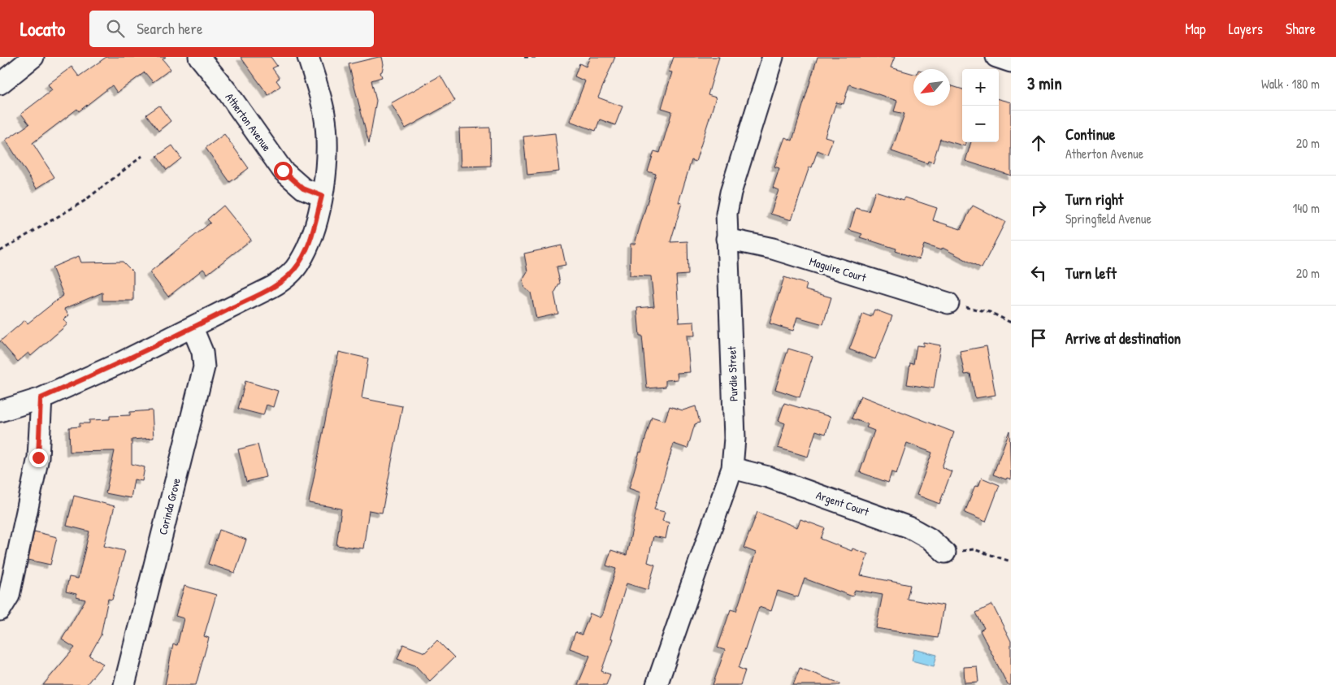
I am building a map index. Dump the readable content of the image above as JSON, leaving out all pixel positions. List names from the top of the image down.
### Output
{
  "streets": {
    "street": [
      "Atherton Avenue",
      "Maguire Court",
      "Purdie Street",
      "Argent Court",
      "Corinda Grove"
    ]
  },
  "crossings": [
    ["Maguire Court", "Purdie Street"],
    ["Purdie Street", "Argent Court"]
  ],
  "north": "bottom left",
  "page": {
    "header": "Locato",
    "search": "Search here",
    "nav": ["Map", "Layers", "Share"],
    "heading": ["3 min", "Walk · 180 m"],
    "map_buttons": ["+", "−"],
    "list": [
      ["Continue", "Atherton Avenue", "20 m"],
      ["Turn right", "Springfield Avenue", "140 m"],
      ["Turn left", "20 m"],
      "Arrive at destination"
    ]
  }
}
